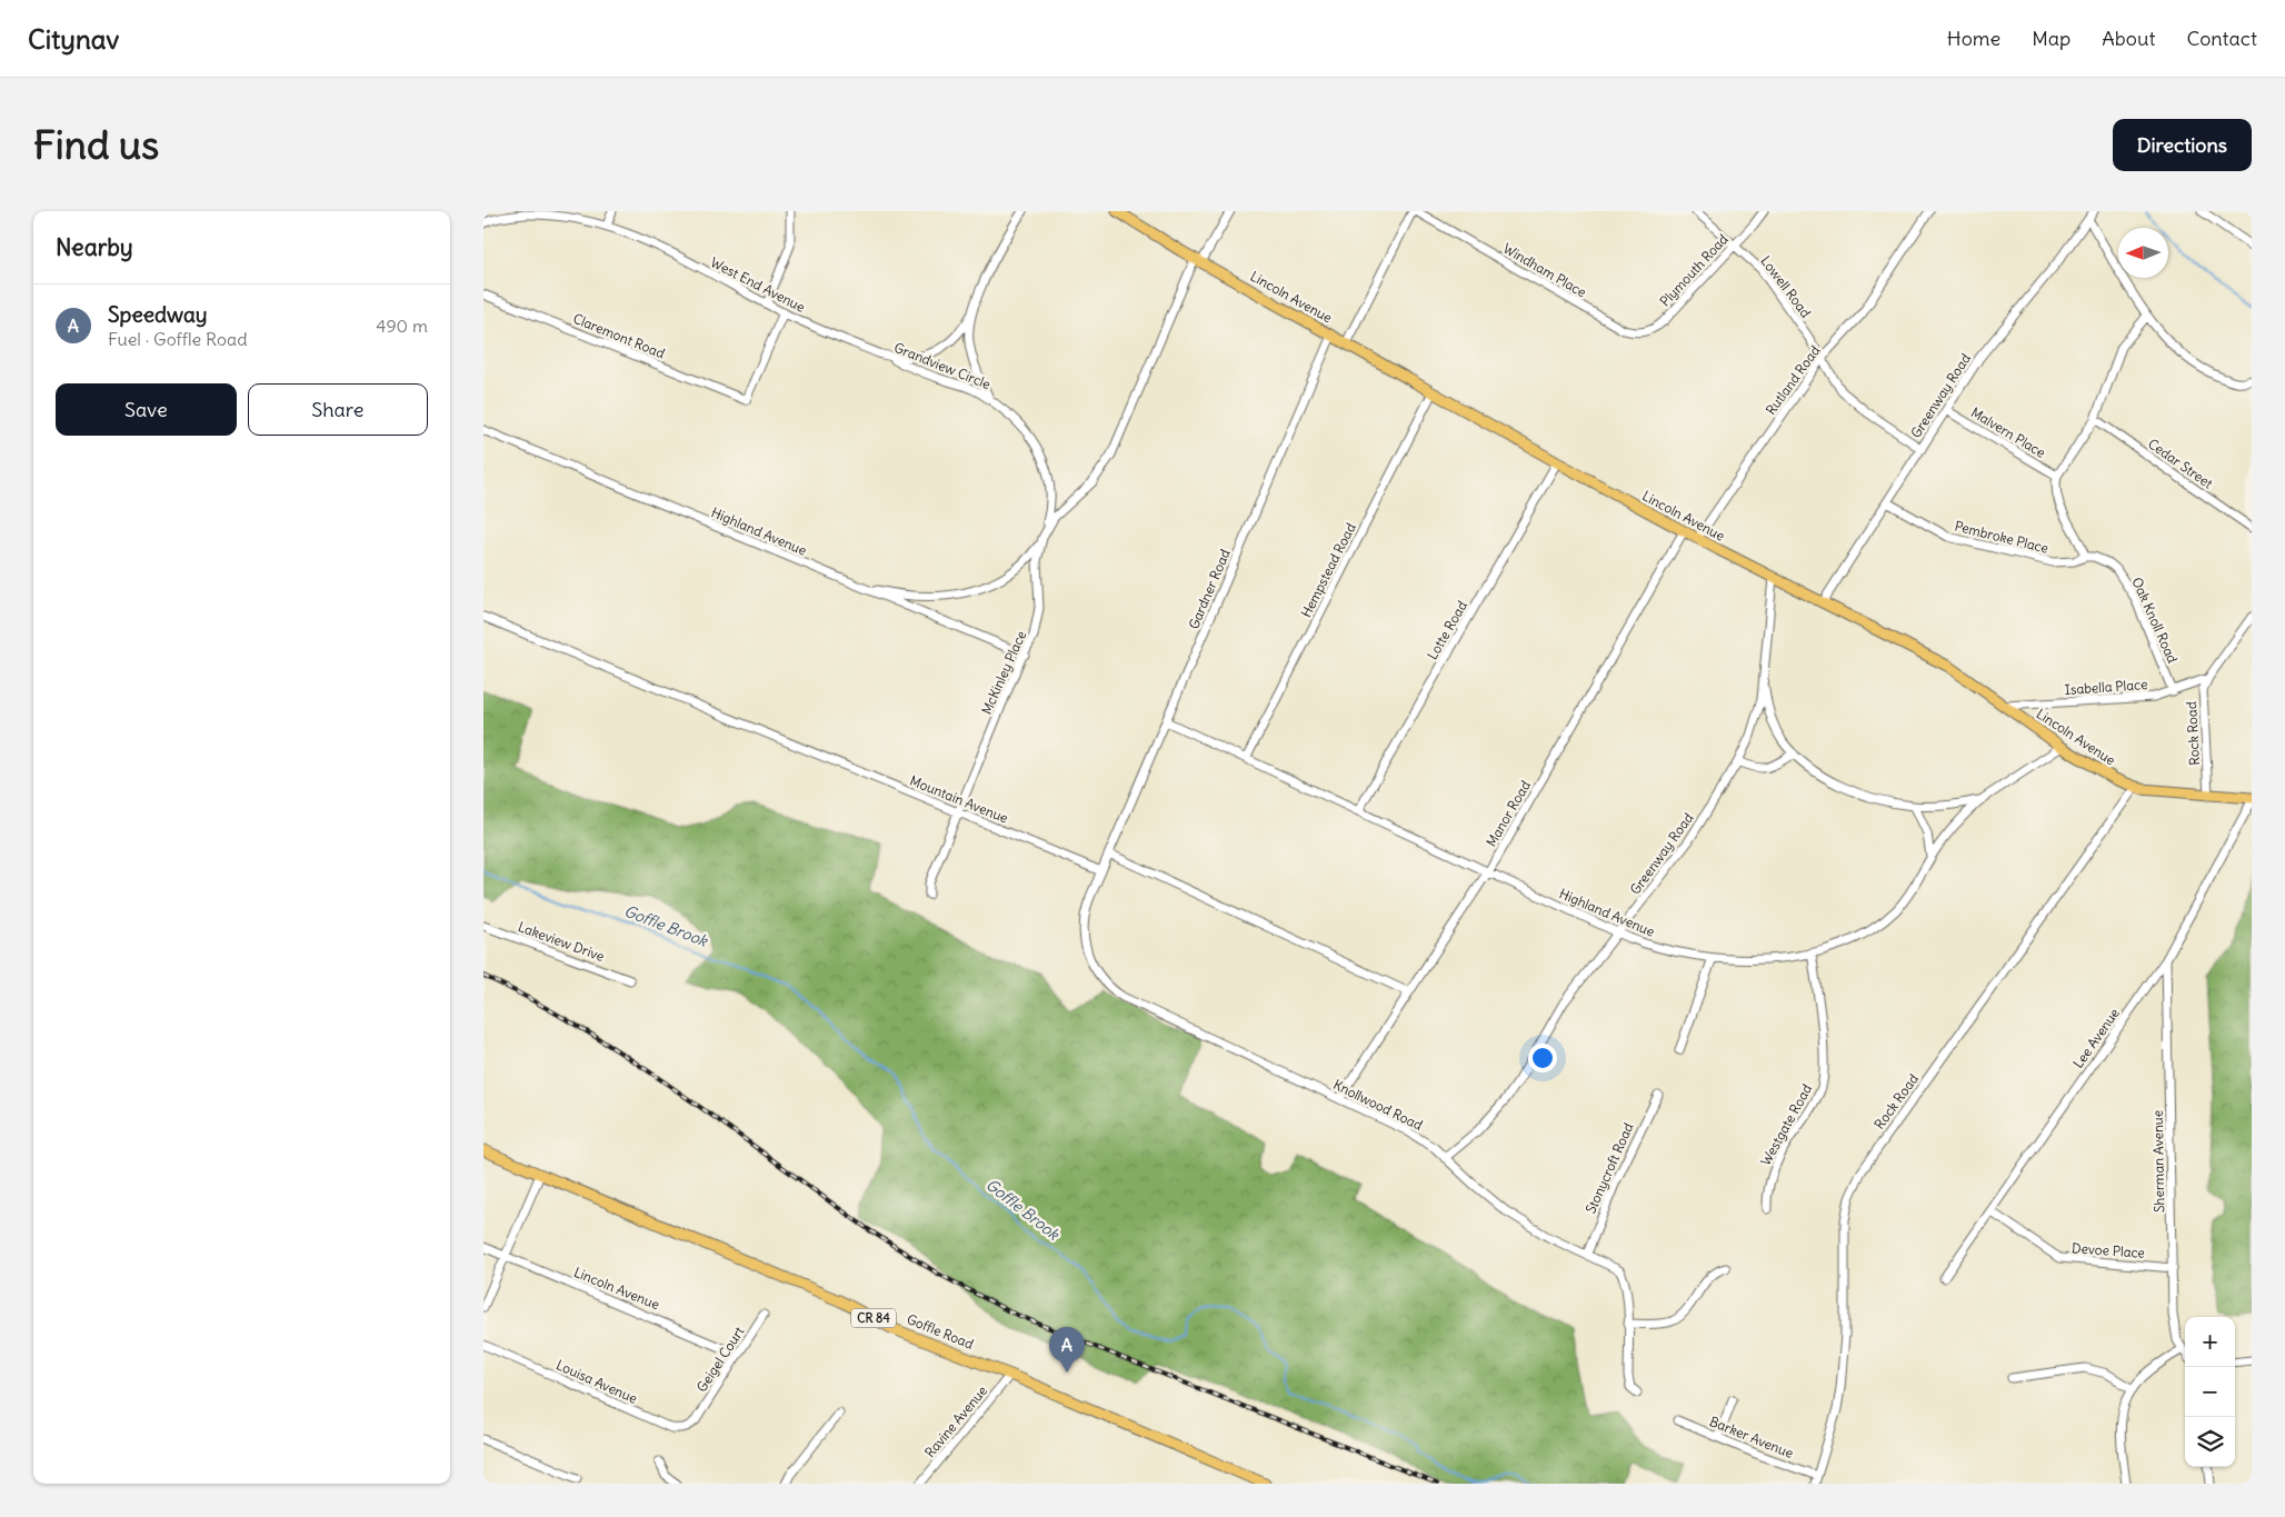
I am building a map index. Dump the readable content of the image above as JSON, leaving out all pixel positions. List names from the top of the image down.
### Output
{
  "streets": {
    "main road": ["Lincoln Avenue", "CR 84", "Goffle Road"],
    "street": [
      "Windham Place",
      "Plymouth Road",
      "West End Avenue",
      "Lowell Road",
      "Claremont Road",
      "Grandview Circle",
      "Rutland Road",
      "Greenway Road",
      "Malvern Place",
      "Cedar Street",
      "Highland Avenue",
      "Pembroke Place",
      "Hempstead Road",
      "Gardner Road",
      "Oak Knoll Road",
      "Lotte Road",
      "McKinley Place",
      "Isabella Place",
      "Rock Road",
      "Mountain Avenue",
      "Manor Road",
      "Lakeview Drive",
      "Lee Avenue",
      "Knollwood Road",
      "Westgate Road",
      "Sherman Avenue",
      "Stonycroft Road",
      "Devoe Place",
      "Geigel Court",
      "Louisa Avenue",
      "Ravine Avenue",
      "Barker Avenue"
    ]
  },
  "crossings": [
    ["Windham Place", "Plymouth Road"],
    ["Plymouth Road", "Lowell Road"],
    ["West End Avenue", "Claremont Road"],
    ["West End Avenue", "Grandview Circle"],
    ["Lowell Road", "Rutland Road"],
    ["Lowell Road", "Greenway Road"],
    ["Lincoln Avenue", "Rutland Road"],
    ["Lincoln Avenue", "Greenway Road"],
    ["Lincoln Avenue", "Highland Avenue"],
    ["Lincoln Avenue", "Hempstead Road"],
    ["Lincoln Avenue", "Gardner Road"],
    ["Lincoln Avenue", "Lotte Road"],
    ["Lincoln Avenue", "McKinley Place"],
    ["Lincoln Avenue", "Isabella Place"],
    ["Lincoln Avenue", "Rock Road"],
    ["Lincoln Avenue", "Manor Road"],
    ["Lincoln Avenue", "Lee Avenue"],
    ["Lincoln Avenue", "Geigel Court"],
    ["Grandview Circle", "Highland Avenue"],
    ["Grandview Circle", "McKinley Place"],
    ["Greenway Road", "Malvern Place"],
    ["Greenway Road", "Highland Avenue"],
    ["Greenway Road", "Pembroke Place"],
    ["Greenway Road", "Knollwood Road"],
    ["Highland Avenue", "Hempstead Road"],
    ["Highland Avenue", "Gardner Road"],
    ["Highland Avenue", "Lotte Road"],
    ["Highland Avenue", "McKinley Place"],
    ["Highland Avenue", "Manor Road"],
    ["Highland Avenue", "Westgate Road"],
    ["Pembroke Place", "Oak Knoll Road"],
    ["Oak Knoll Road", "Isabella Place"],
    ["McKinley Place", "Mountain Avenue"],
    ["Isabella Place", "Rock Road"],
    ["Rock Road", "Barker Avenue"],
    ["Mountain Avenue", "Knollwood Road"],
    ["Manor Road", "Knollwood Road"],
    ["Lee Avenue", "Sherman Avenue"],
    ["Lee Avenue", "Devoe Place"],
    ["Knollwood Road", "Stonycroft Road"],
    ["Sherman Avenue", "Devoe Place"],
    ["Goffle Road", "Ravine Avenue"],
    ["Geigel Court", "Louisa Avenue"]
  ],
  "water": ["Goffle Brook"],
  "north": "left",
  "page": {
    "header": "Citynav",
    "nav": [
      "Home",
      "Map",
      "About",
      "Contact"
    ],
    "buttons": [
      "Directions",
      ["Save", "Share"]
    ],
    "title": "Find us",
    "heading": "Nearby",
    "list": [
      {
        "mark": "A",
        "name": "Speedway",
        "note": "Fuel · Goffle Road",
        "value": "490 m"
      }
    ],
    "map_buttons": ["+", "−"],
    "pins": "A"
  }
}
